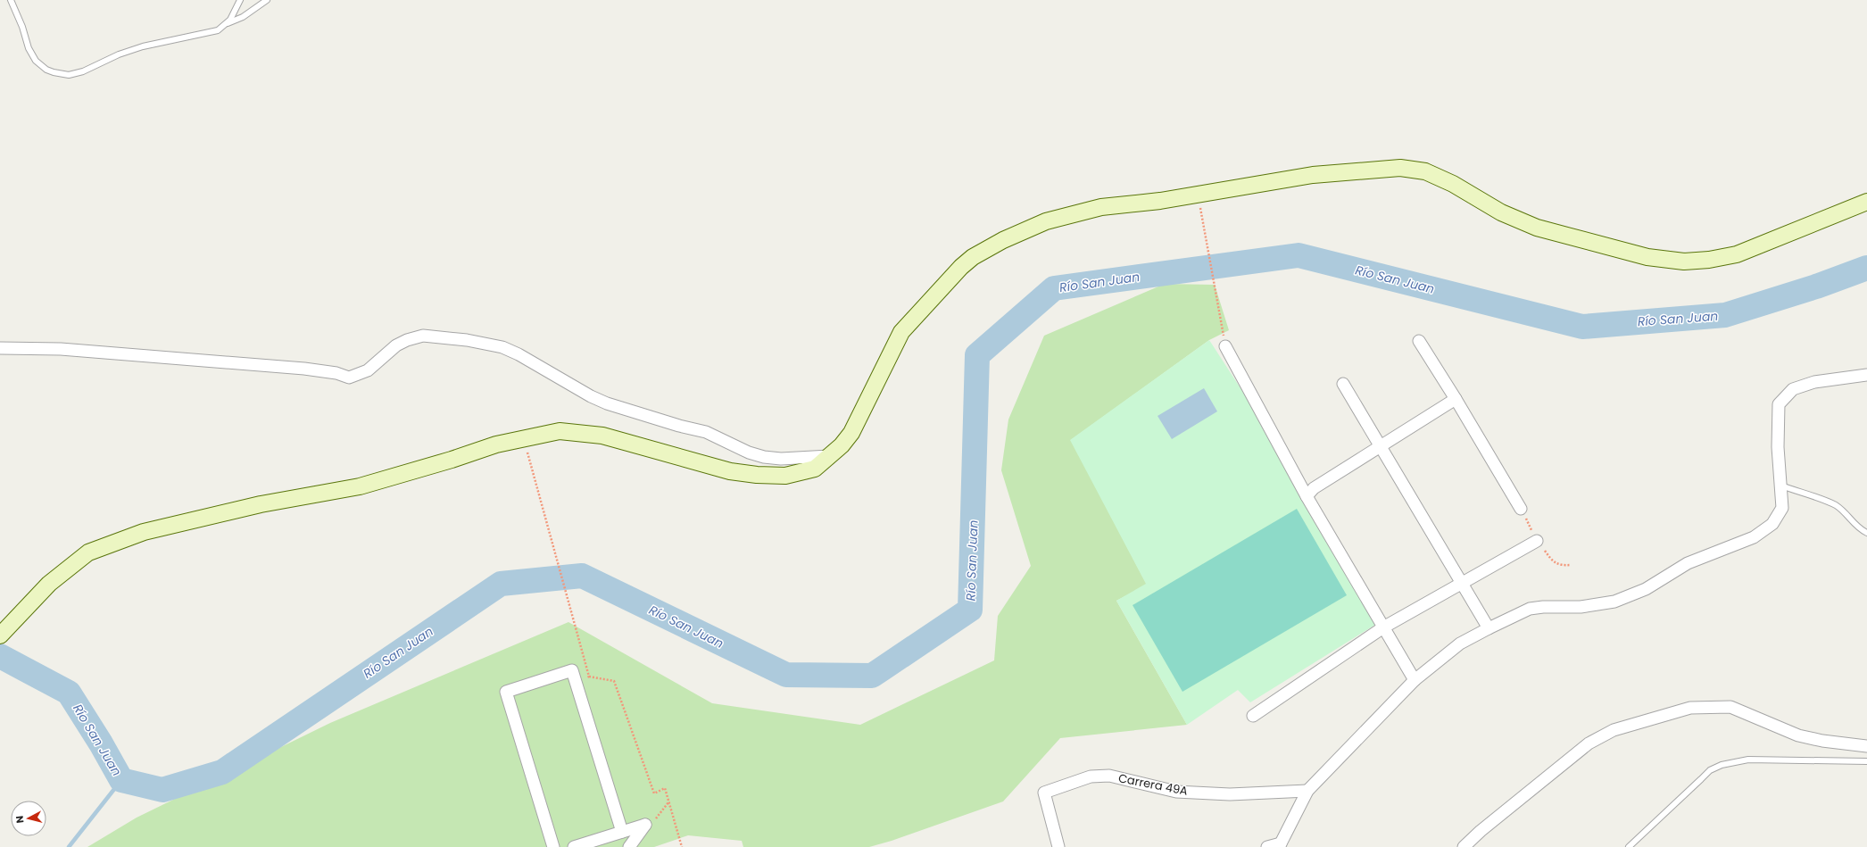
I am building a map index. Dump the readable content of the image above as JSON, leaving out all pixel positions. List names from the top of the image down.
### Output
{
  "streets": {
    "street": ["Carrera 49A"]
  },
  "water": ["Río San Juan"],
  "north": "left"
}
